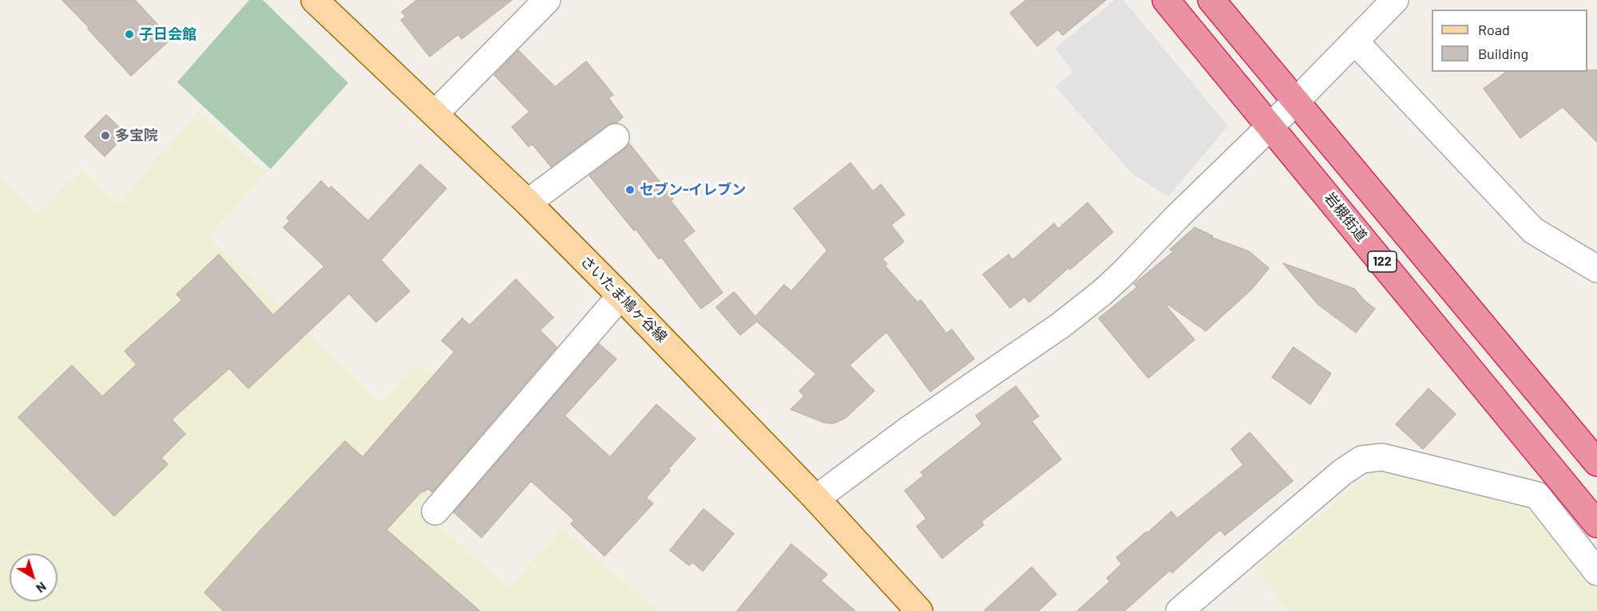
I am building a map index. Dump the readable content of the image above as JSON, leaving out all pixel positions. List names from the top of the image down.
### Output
{
  "streets": {
    "highway": ["岩槻街道", "122"],
    "main road": ["さいたま鳩ヶ谷線"]
  },
  "places": ["子日会館", "多宝院", "セブン-イレブン"],
  "legend": ["Road", "Building"],
  "north": "bottom right"
}
